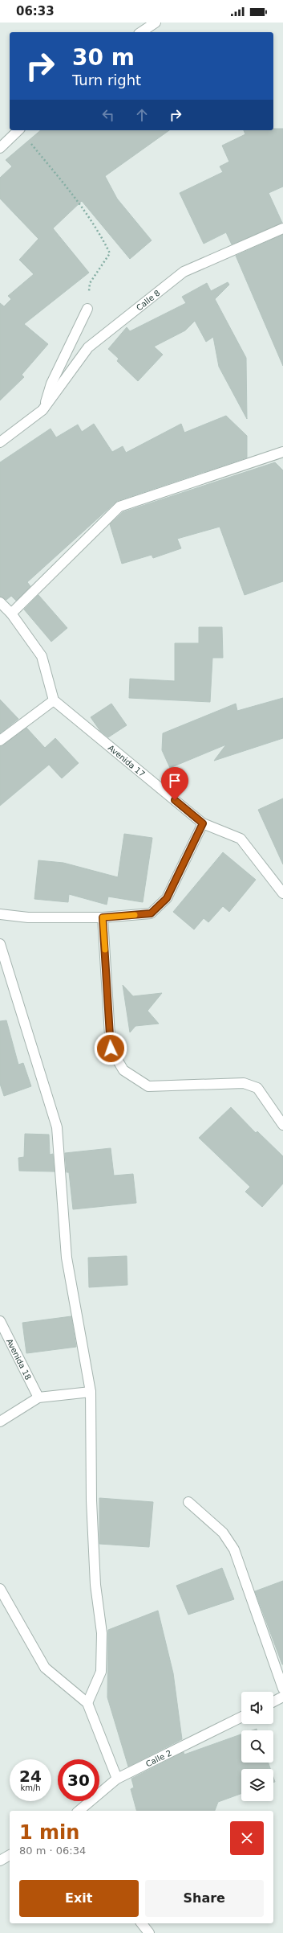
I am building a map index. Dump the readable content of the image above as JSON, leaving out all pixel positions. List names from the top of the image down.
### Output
{
  "streets": {
    "street": [
      "Calle 8",
      "Avenida 17",
      "Avenida 18",
      "Calle 2"
    ]
  },
  "page": {
    "status": "06:33",
    "turn": ["30 m", "Turn right"],
    "speed": "24 km/h",
    "limit": "30",
    "heading": ["1 min", "80 m · 06:34"],
    "buttons": ["Exit", "Share"]
  }
}
